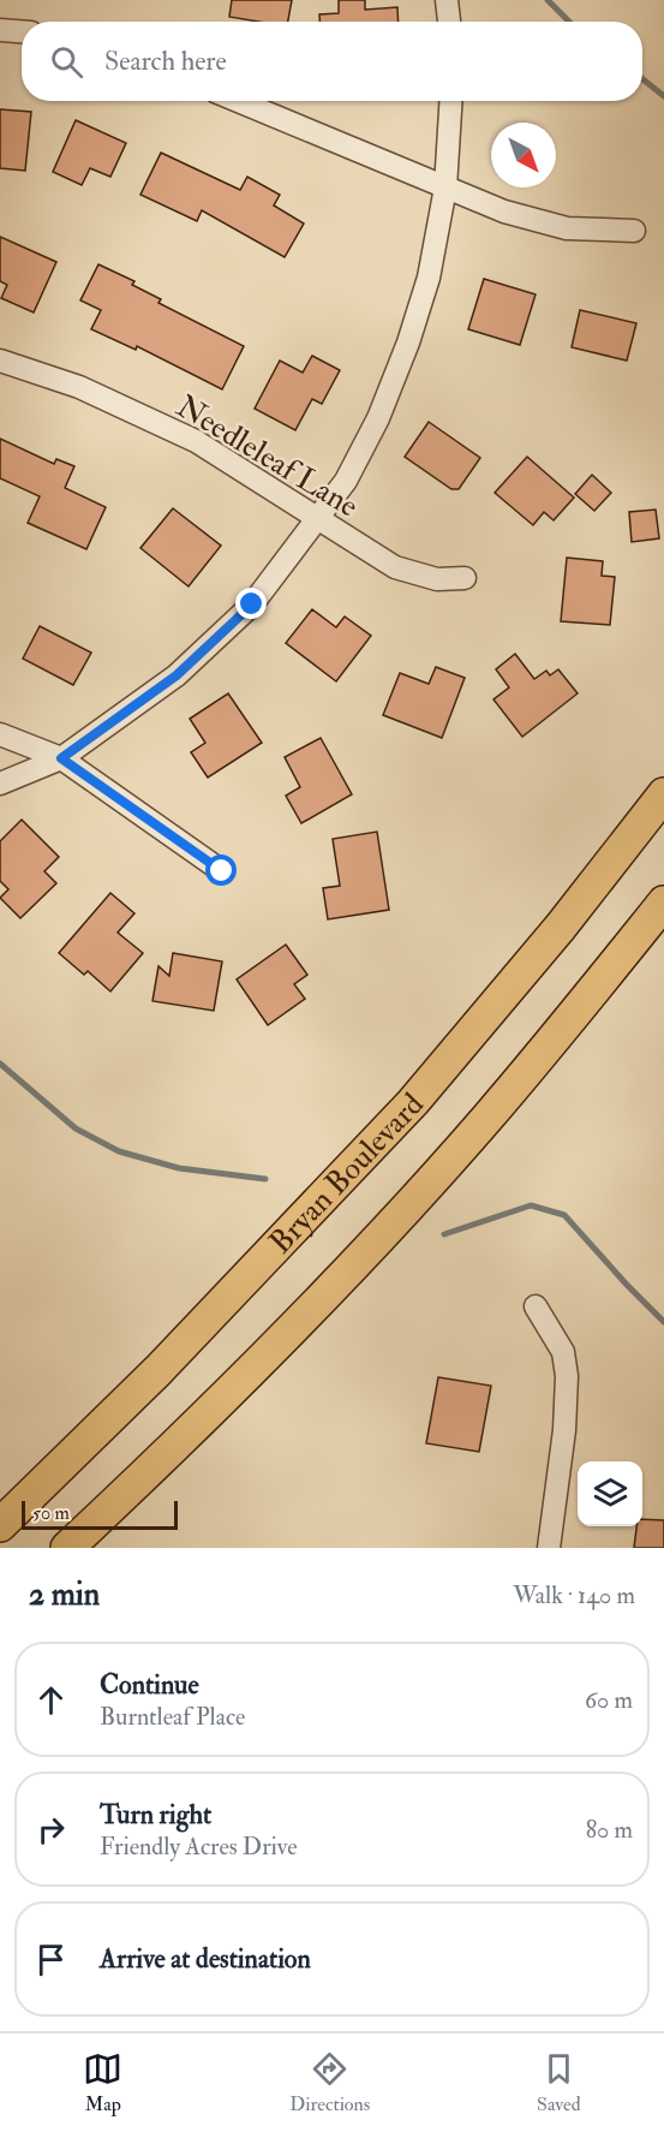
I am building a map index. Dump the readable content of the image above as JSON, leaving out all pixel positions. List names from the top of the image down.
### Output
{
  "streets": {
    "highway": ["Bryan Boulevard"],
    "street": ["Needleleaf Lane"]
  },
  "scale_bar": "50 m",
  "north": "bottom right",
  "page": {
    "search": "Search here",
    "scale": "50 m",
    "heading": ["2 min", "Walk · 140 m"],
    "list": [
      ["Continue", "Burntleaf Place", "60 m"],
      ["Turn right", "Friendly Acres Drive", "80 m"],
      "Arrive at destination"
    ],
    "nav": ["Map", "Directions", "Saved"]
  }
}
